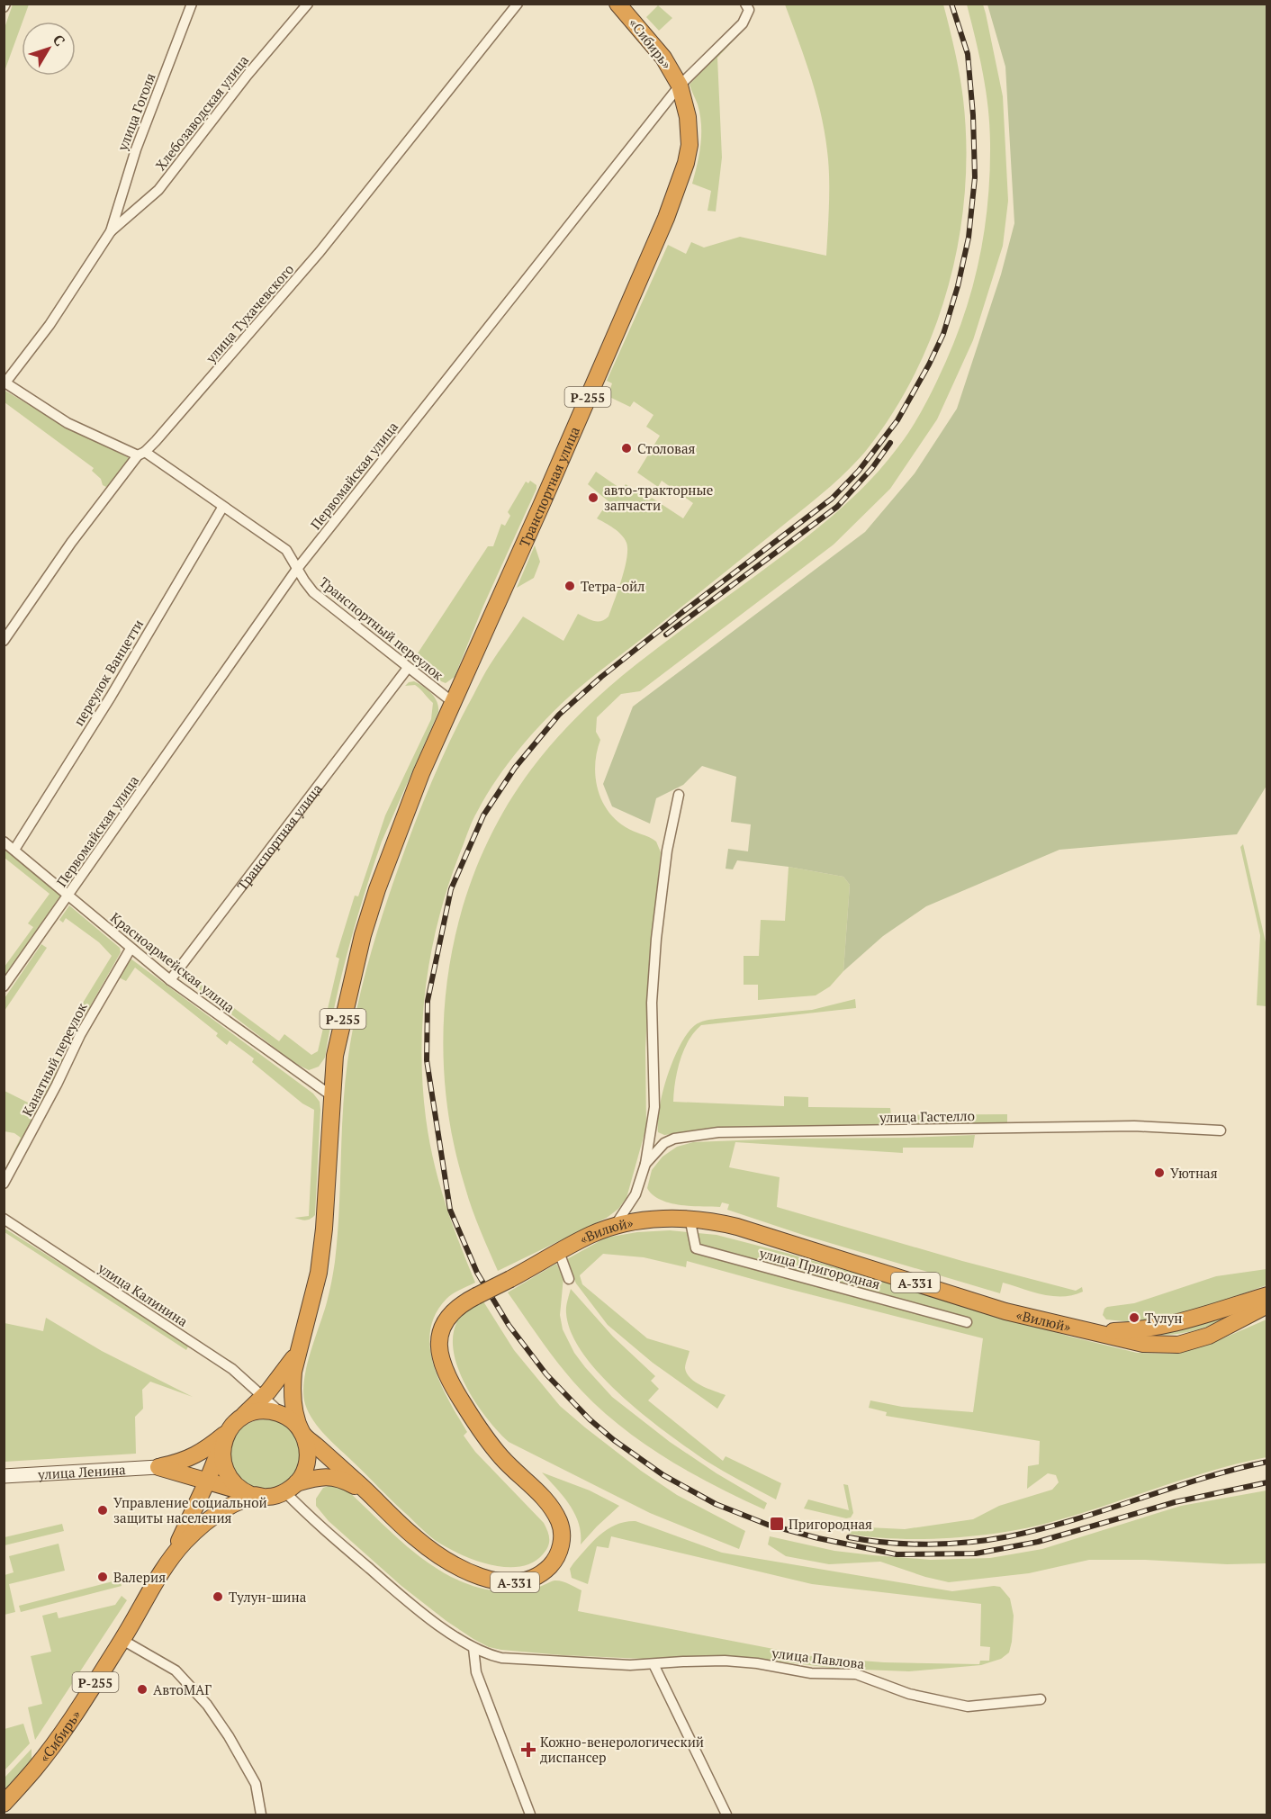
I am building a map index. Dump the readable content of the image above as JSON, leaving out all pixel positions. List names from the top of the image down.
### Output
{
  "streets": {
    "highway": [
      "«Сибирь»",
      "Р-255",
      "Транспортная улица",
      "«Вилюй»",
      "А-331"
    ],
    "main road": ["улица Ленина"],
    "street": [
      "улица Гоголя",
      "Хлебозаводская улица",
      "улица Тухачевского",
      "Первомайская улица",
      "Транспортный переулок",
      "переулок Ванцетти",
      "Красноармейская улица",
      "Канатный переулок",
      "улица Гастелло",
      "улица Пригородная",
      "улица Калинина",
      "улица Павлова"
    ]
  },
  "crossings": [
    ["«Сибирь»", "Р-255"],
    ["«Сибирь»", "Первомайская улица"],
    ["«Сибирь»", "Транспортная улица"],
    ["улица Гоголя", "Хлебозаводская улица"],
    ["улица Тухачевского", "Транспортный переулок"],
    ["Р-255", "Транспортная улица"],
    ["Р-255", "Транспортный переулок"],
    ["Р-255", "Красноармейская улица"],
    ["Р-255", "А-331"],
    ["Р-255", "улица Калинина"],
    ["Р-255", "улица Павлова"],
    ["Первомайская улица", "Транспортная улица"],
    ["Первомайская улица", "Транспортный переулок"],
    ["Первомайская улица", "Красноармейская улица"],
    ["Транспортная улица", "Транспортный переулок"],
    ["Транспортная улица", "Красноармейская улица"],
    ["Транспортный переулок", "переулок Ванцетти"],
    ["переулок Ванцетти", "Красноармейская улица"],
    ["Красноармейская улица", "Канатный переулок"],
    ["«Вилюй»", "улица Пригородная"],
    ["«Вилюй»", "А-331"],
    ["А-331", "улица Павлова"]
  ],
  "places": {
    "other": [
      "Столовая",
      "авто-тракторные запчасти",
      "Тетра-ойл",
      "Уютная",
      "Тулун",
      "Управление социальной защиты населения",
      "Валерия",
      "Тулун-шина",
      "АвтоМАГ"
    ],
    "transit": ["Пригородная"],
    "health": ["Кожно-венерологический диспансер"]
  },
  "north": "top right"
}
